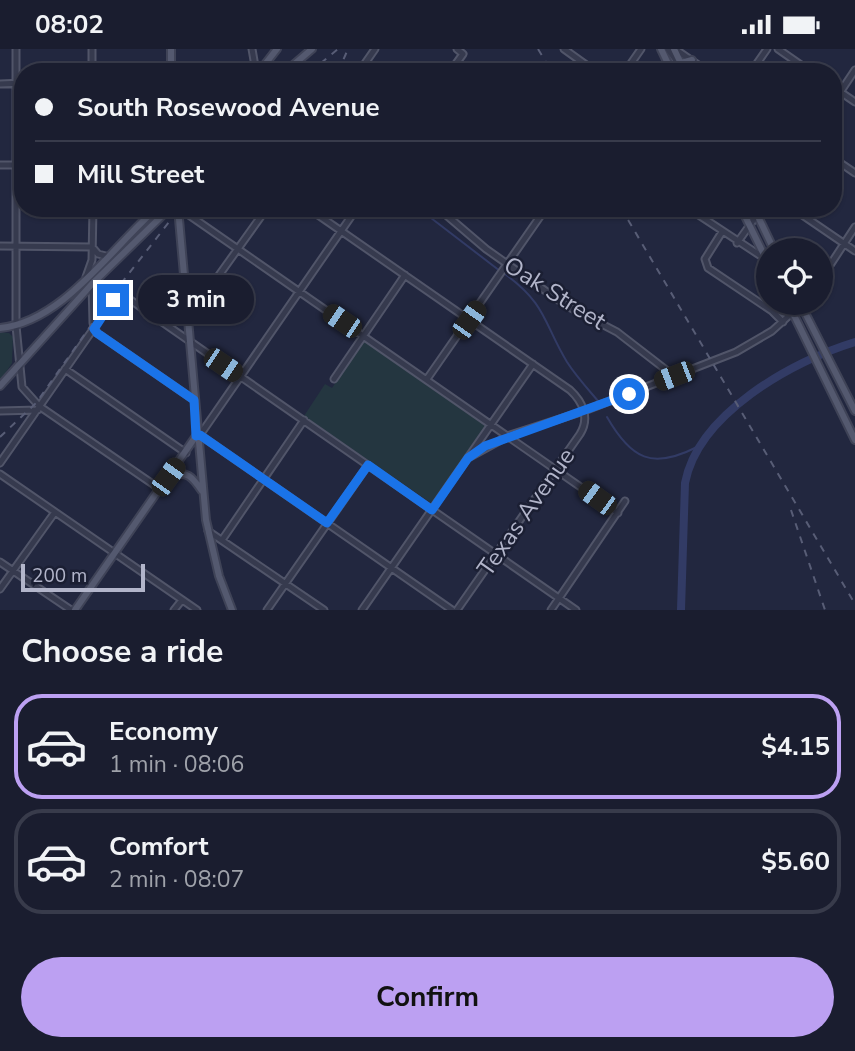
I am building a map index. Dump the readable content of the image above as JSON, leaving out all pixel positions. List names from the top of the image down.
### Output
{
  "streets": {
    "street": ["Oak Street", "Texas Avenue"]
  },
  "scale_bar": "200 m",
  "page": {
    "status": "08:02",
    "banner": ["South Rosewood Avenue", "Mill Street"],
    "bubble": "3 min",
    "scale": "200 m",
    "heading": "Choose a ride",
    "list": [
      {
        "name": "Economy",
        "note": "1 min · 08:06",
        "value": "$4.15"
      },
      {
        "name": "Comfort",
        "note": "2 min · 08:07",
        "value": "$5.60"
      }
    ],
    "buttons": "Confirm"
  }
}
